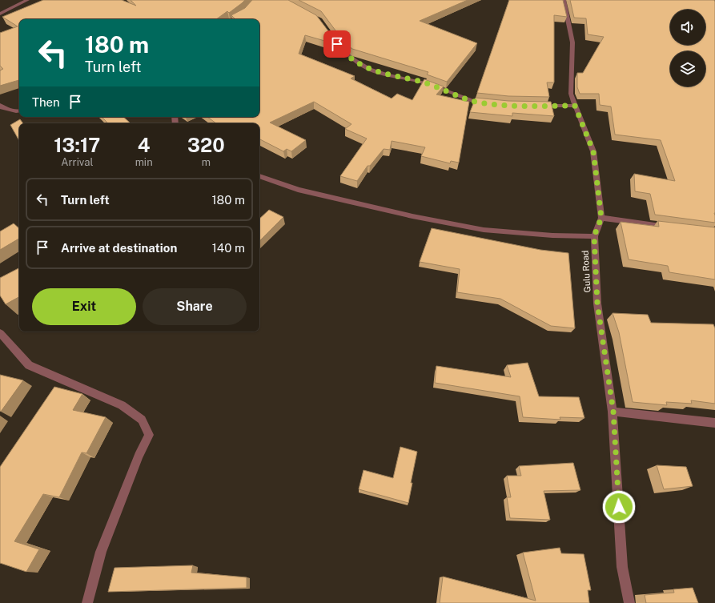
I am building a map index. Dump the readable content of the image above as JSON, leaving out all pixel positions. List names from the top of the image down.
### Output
{
  "streets": {
    "street": ["Gulu Road"]
  },
  "page": {
    "turn": ["180 m", "Turn left"],
    "then": "Then",
    "eta": [
      "13:17",
      "Arrival",
      "4",
      "min",
      "320",
      "m"
    ],
    "list": [
      {
        "name": "Turn left",
        "value": "180 m"
      },
      {
        "name": "Arrive at destination",
        "value": "140 m"
      }
    ],
    "buttons": ["Exit", "Share"]
  }
}
